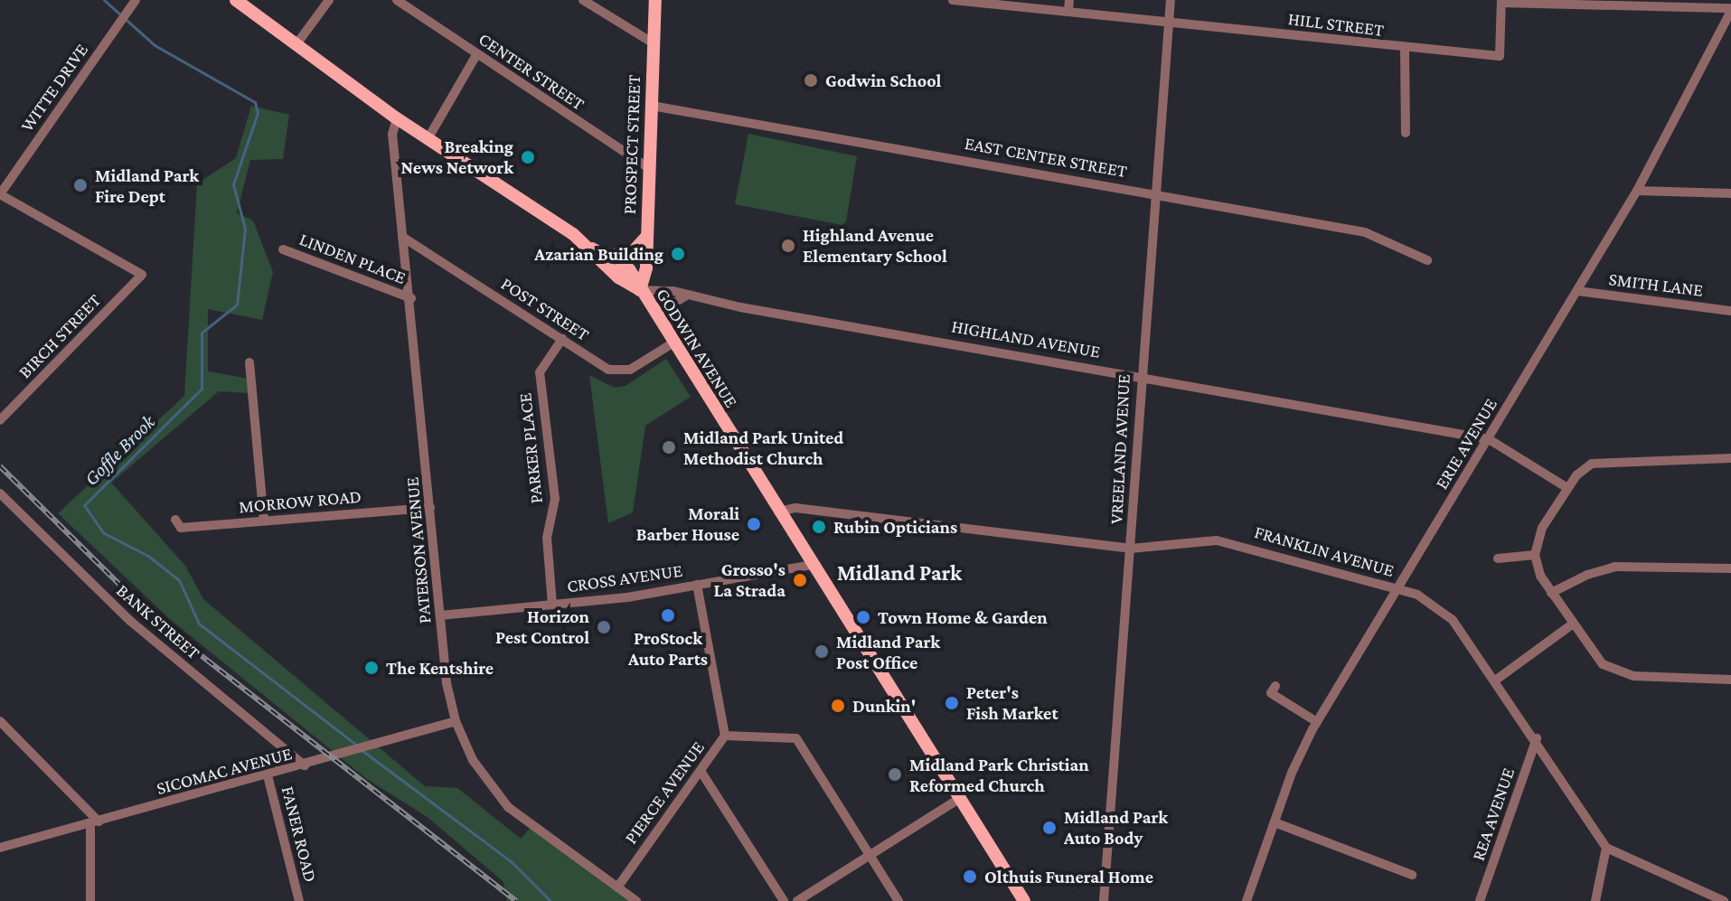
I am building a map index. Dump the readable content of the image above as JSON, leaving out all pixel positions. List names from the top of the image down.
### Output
{
  "streets": {
    "main road": ["PROSPECT STREET", "GODWIN AVENUE"],
    "street": [
      "HILL STREET",
      "CENTER STREET",
      "WITTE DRIVE",
      "EAST CENTER STREET",
      "LINDEN PLACE",
      "SMITH LANE",
      "POST STREET",
      "BIRCH STREET",
      "HIGHLAND AVENUE",
      "ERIE AVENUE",
      "PARKER PLACE",
      "VREELAND AVENUE",
      "MORROW ROAD",
      "PATERSON AVENUE",
      "FRANKLIN AVENUE",
      "CROSS AVENUE",
      "BANK STREET",
      "SICOMAC AVENUE",
      "PIERCE AVENUE",
      "REA AVENUE",
      "FANER ROAD"
    ]
  },
  "crossings": [
    ["HILL STREET", "VREELAND AVENUE"],
    ["CENTER STREET", "PROSPECT STREET"],
    ["WITTE DRIVE", "BIRCH STREET"],
    ["PROSPECT STREET", "EAST CENTER STREET"],
    ["PROSPECT STREET", "HIGHLAND AVENUE"],
    ["PROSPECT STREET", "GODWIN AVENUE"],
    ["EAST CENTER STREET", "VREELAND AVENUE"],
    ["LINDEN PLACE", "PATERSON AVENUE"],
    ["SMITH LANE", "ERIE AVENUE"],
    ["POST STREET", "GODWIN AVENUE"],
    ["POST STREET", "PARKER PLACE"],
    ["POST STREET", "PATERSON AVENUE"],
    ["HIGHLAND AVENUE", "GODWIN AVENUE"],
    ["HIGHLAND AVENUE", "ERIE AVENUE"],
    ["HIGHLAND AVENUE", "VREELAND AVENUE"],
    ["GODWIN AVENUE", "PATERSON AVENUE"],
    ["GODWIN AVENUE", "FRANKLIN AVENUE"],
    ["GODWIN AVENUE", "CROSS AVENUE"],
    ["ERIE AVENUE", "FRANKLIN AVENUE"],
    ["PARKER PLACE", "CROSS AVENUE"],
    ["VREELAND AVENUE", "FRANKLIN AVENUE"],
    ["MORROW ROAD", "PATERSON AVENUE"],
    ["PATERSON AVENUE", "CROSS AVENUE"],
    ["PATERSON AVENUE", "SICOMAC AVENUE"],
    ["PATERSON AVENUE", "PIERCE AVENUE"],
    ["FRANKLIN AVENUE", "REA AVENUE"],
    ["CROSS AVENUE", "PIERCE AVENUE"],
    ["BANK STREET", "SICOMAC AVENUE"],
    ["SICOMAC AVENUE", "FANER ROAD"]
  ],
  "districts": ["Midland Park"],
  "water": ["Goffle Brook"],
  "places": [
    "Godwin School",
    "Breaking News Network",
    "Midland Park Fire Dept",
    "Highland Avenue Elementary School",
    "Azarian Building",
    "Midland Park United Methodist Church",
    "Morali Barber House",
    "Rubin Opticians",
    "Grosso's La Strada",
    "ProStock Auto Parts",
    "Town Home & Garden",
    "Horizon Pest Control",
    "Midland Park Post Office",
    "The Kentshire",
    "Peter's Fish Market",
    "Dunkin'",
    "Midland Park Christian Reformed Church",
    "Midland Park Auto Body",
    "Olthuis Funeral Home"
  ]
}
